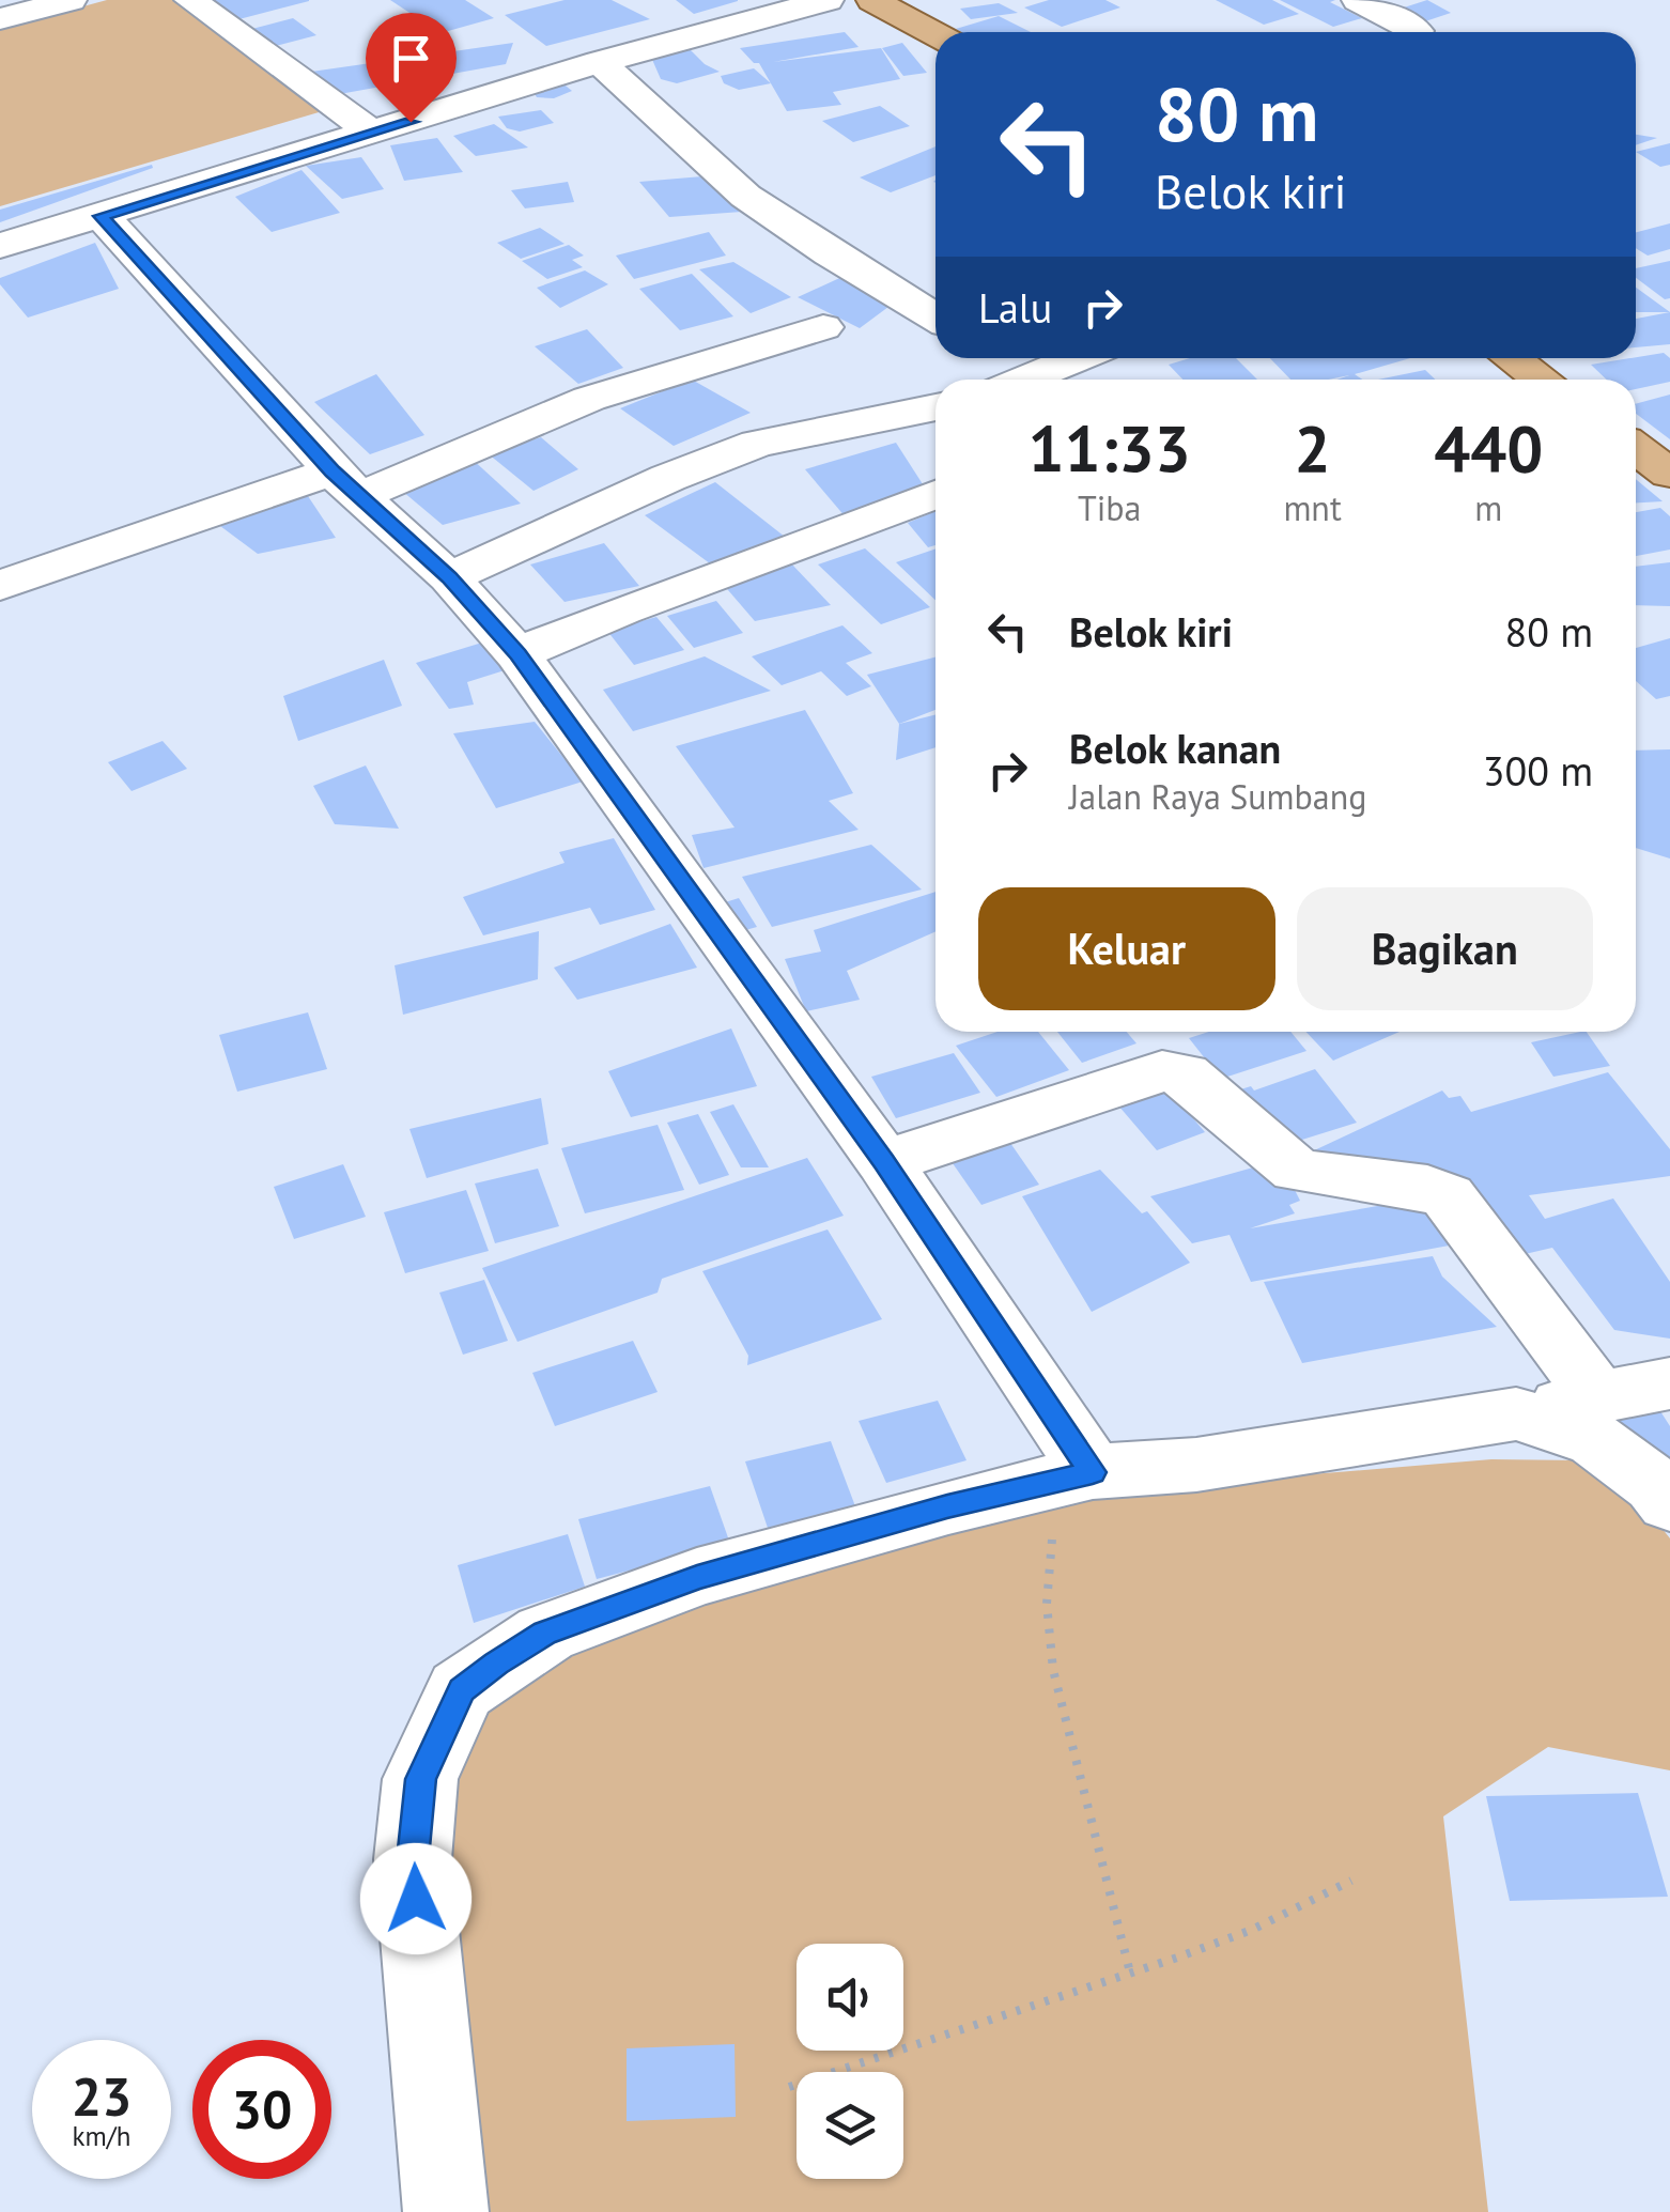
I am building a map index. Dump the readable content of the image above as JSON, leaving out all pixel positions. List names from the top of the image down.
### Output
{
  "page": {
    "turn": ["80 m", "Belok kiri"],
    "then": "Lalu",
    "eta": [
      "11:33",
      "Tiba",
      "2",
      "mnt",
      "440",
      "m"
    ],
    "list": [
      {
        "name": "Belok kiri",
        "value": "80 m"
      },
      {
        "name": "Belok kanan",
        "note": "Jalan Raya Sumbang",
        "value": "300 m"
      }
    ],
    "buttons": ["Keluar", "Bagikan"],
    "speed": "23 km/h",
    "limit": "30"
  }
}
